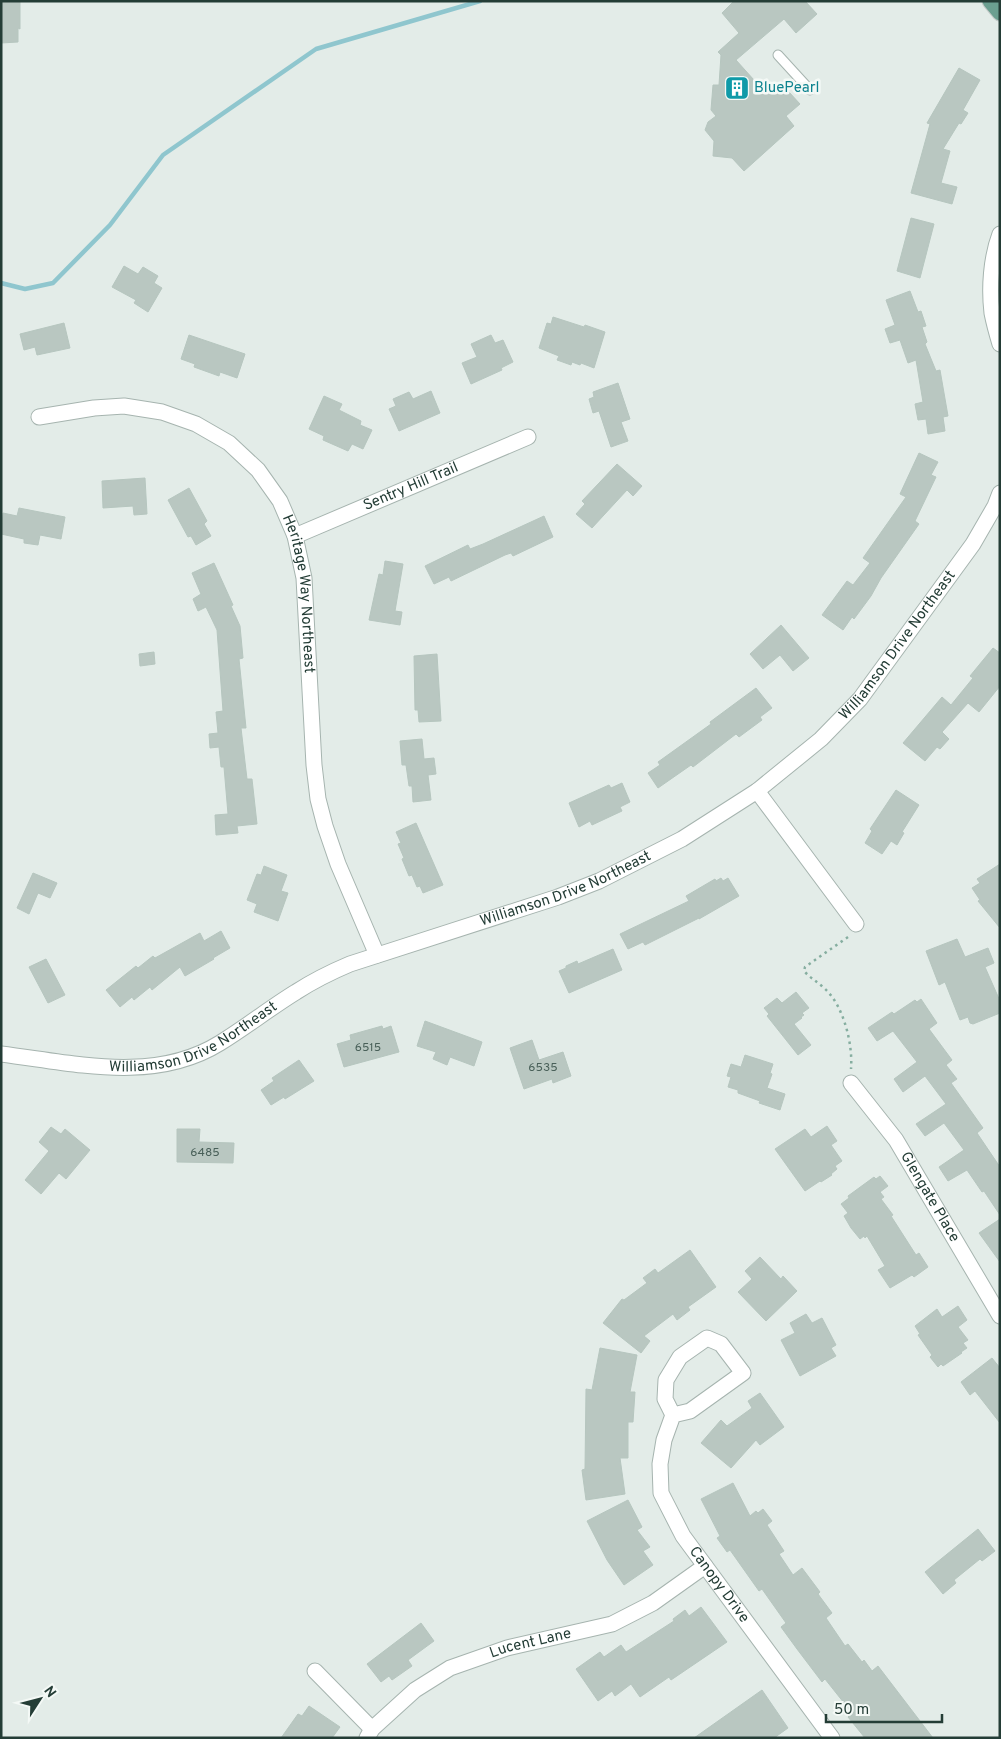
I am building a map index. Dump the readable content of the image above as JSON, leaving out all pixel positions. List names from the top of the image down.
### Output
{
  "streets": {
    "street": [
      "Sentry Hill Trail",
      "Heritage Way Northeast",
      "Williamson Drive Northeast",
      "Glengate Place",
      "Canopy Drive",
      "Lucent Lane"
    ]
  },
  "crossings": [
    ["Sentry Hill Trail", "Heritage Way Northeast"],
    ["Heritage Way Northeast", "Williamson Drive Northeast"],
    ["Canopy Drive", "Lucent Lane"]
  ],
  "places": {
    "building": ["BluePearl"]
  },
  "house_numbers": ["6515", "6535", "6485"],
  "scale_bar": "50 m",
  "north": "top right"
}
